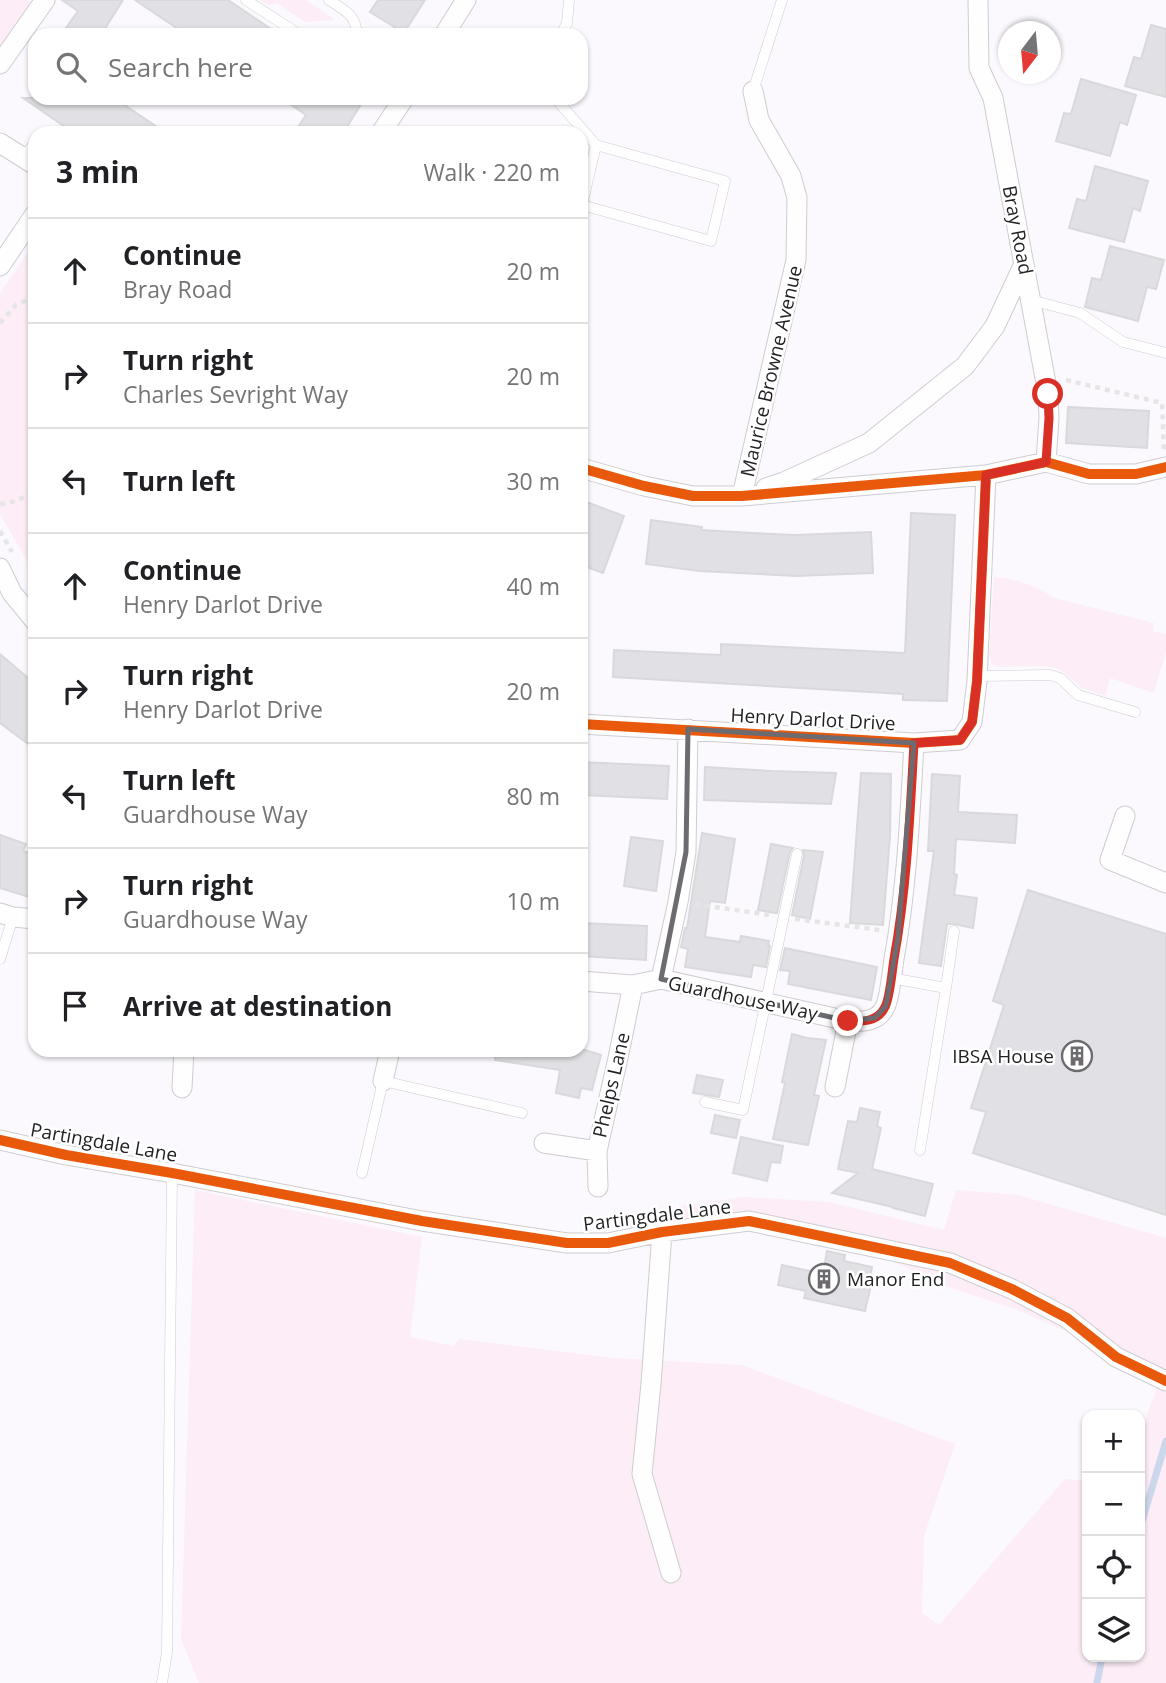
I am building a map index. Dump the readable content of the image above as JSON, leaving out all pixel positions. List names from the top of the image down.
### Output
{
  "streets": {
    "street": [
      "Bray Road",
      "Maurice Browne Avenue",
      "Henry Darlot Drive",
      "Guardhouse Way",
      "Phelps Lane",
      "Partingdale Lane"
    ]
  },
  "crossings": [
    ["Henry Darlot Drive", "Guardhouse Way"],
    ["Guardhouse Way", "Phelps Lane"]
  ],
  "places": {
    "building": ["IBSA House", "Manor End"]
  },
  "north": "bottom",
  "page": {
    "search": "Search here",
    "heading": ["3 min", "Walk · 220 m"],
    "list": [
      ["Continue", "Bray Road", "20 m"],
      ["Turn right", "Charles Sevright Way", "20 m"],
      ["Turn left", "30 m"],
      ["Continue", "Henry Darlot Drive", "40 m"],
      ["Turn right", "Henry Darlot Drive", "20 m"],
      ["Turn left", "Guardhouse Way", "80 m"],
      ["Turn right", "Guardhouse Way", "10 m"],
      "Arrive at destination"
    ],
    "map_buttons": ["+", "−"]
  }
}
